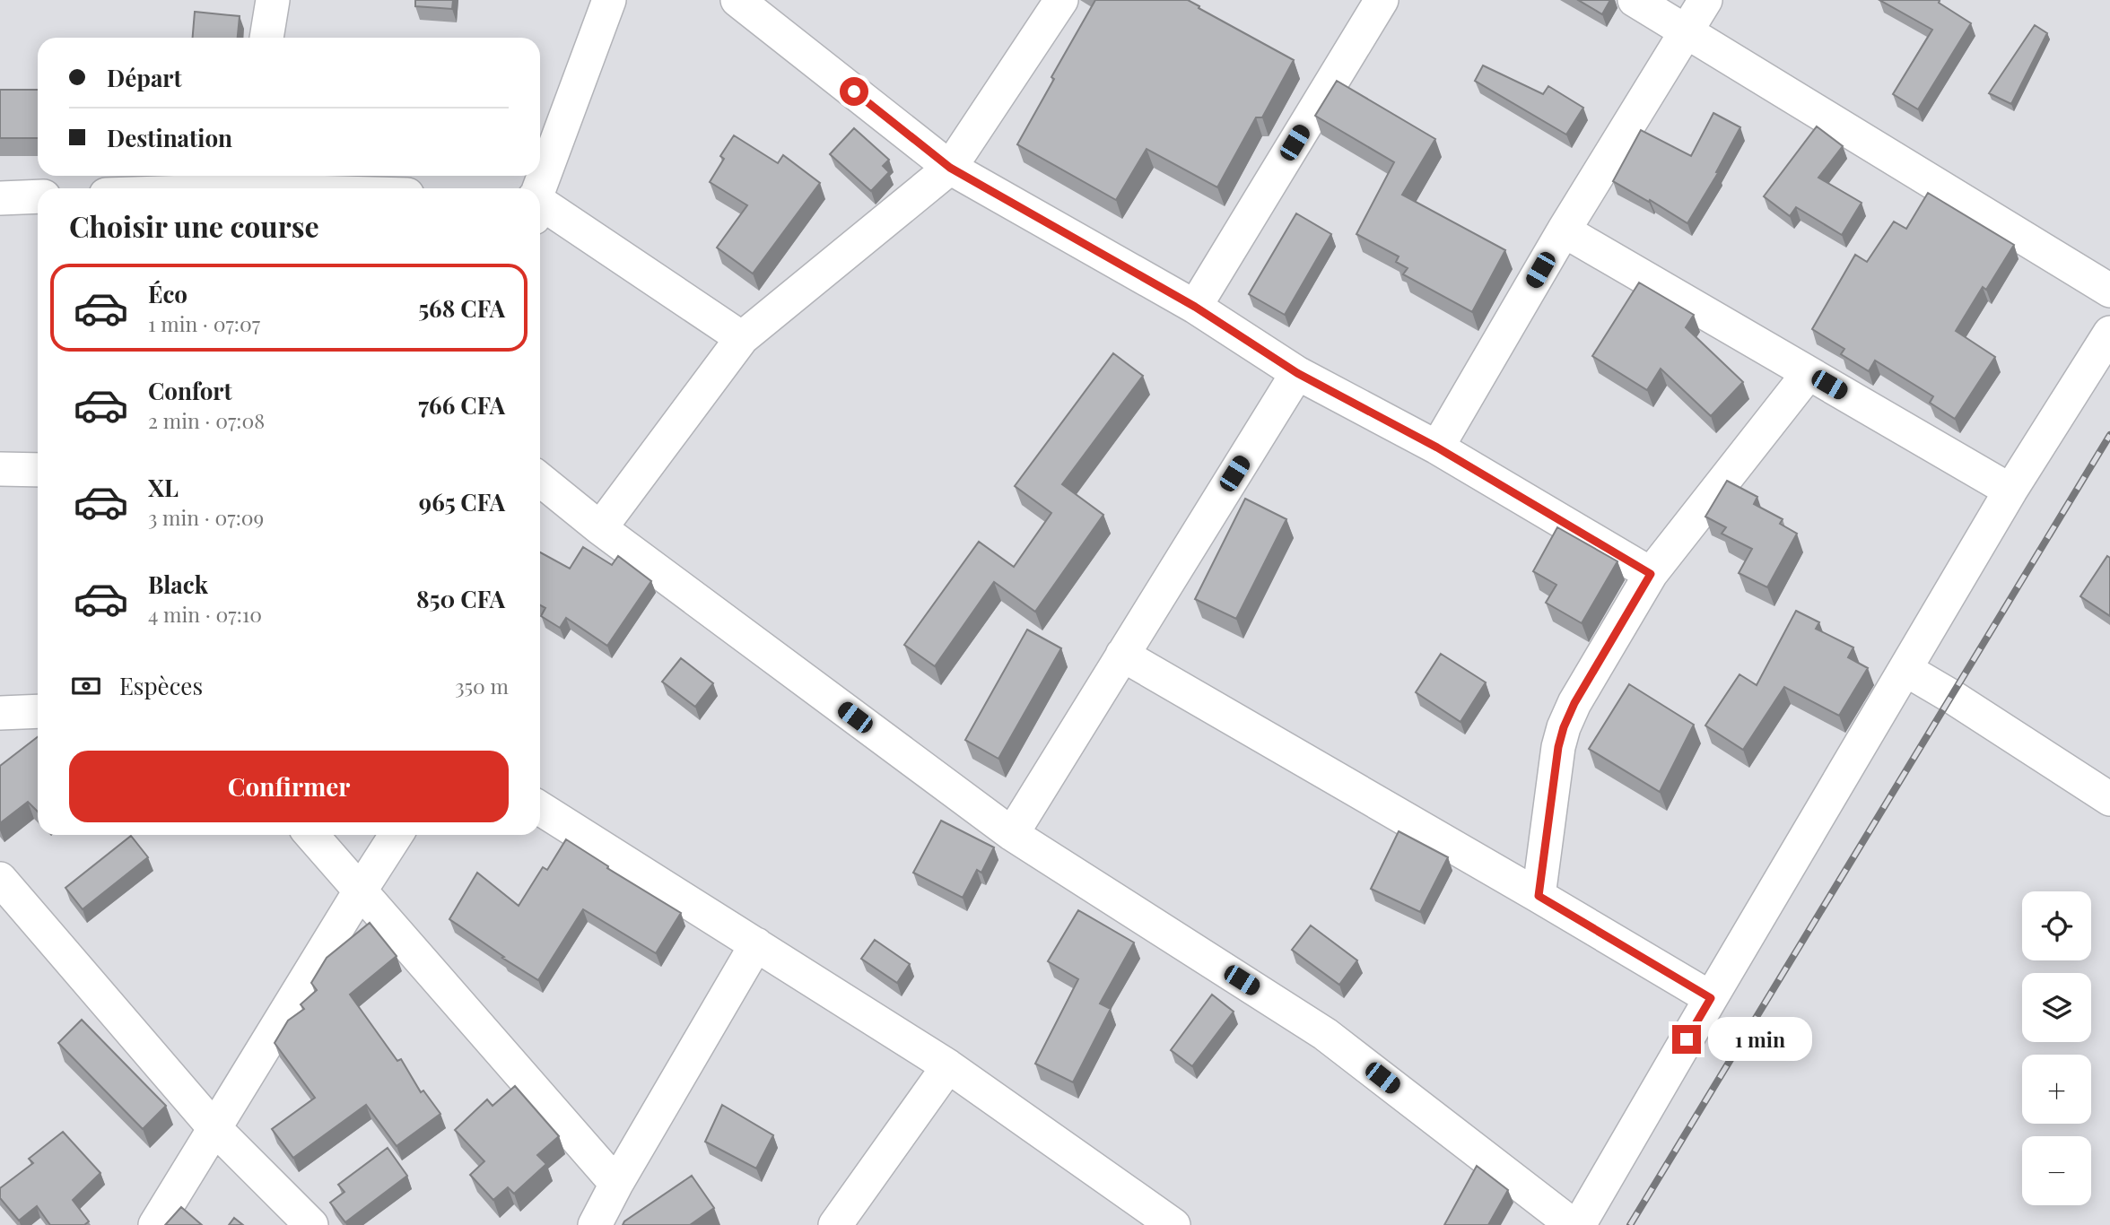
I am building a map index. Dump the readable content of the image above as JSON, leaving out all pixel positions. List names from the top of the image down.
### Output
{
  "page": {
    "banner": ["Départ", "Destination"],
    "heading": "Choisir une course",
    "list": [
      {
        "name": "Éco",
        "note": "1 min · 07:07",
        "value": "568 CFA"
      },
      {
        "name": "Confort",
        "note": "2 min · 07:08",
        "value": "766 CFA"
      },
      {
        "name": "XL",
        "note": "3 min · 07:09",
        "value": "965 CFA"
      },
      {
        "name": "Black",
        "note": "4 min · 07:10",
        "value": "850 CFA"
      }
    ],
    "pay": ["Espèces", "350 m"],
    "buttons": "Confirmer",
    "map_buttons": ["+", "−"],
    "bubble": "1 min"
  }
}
